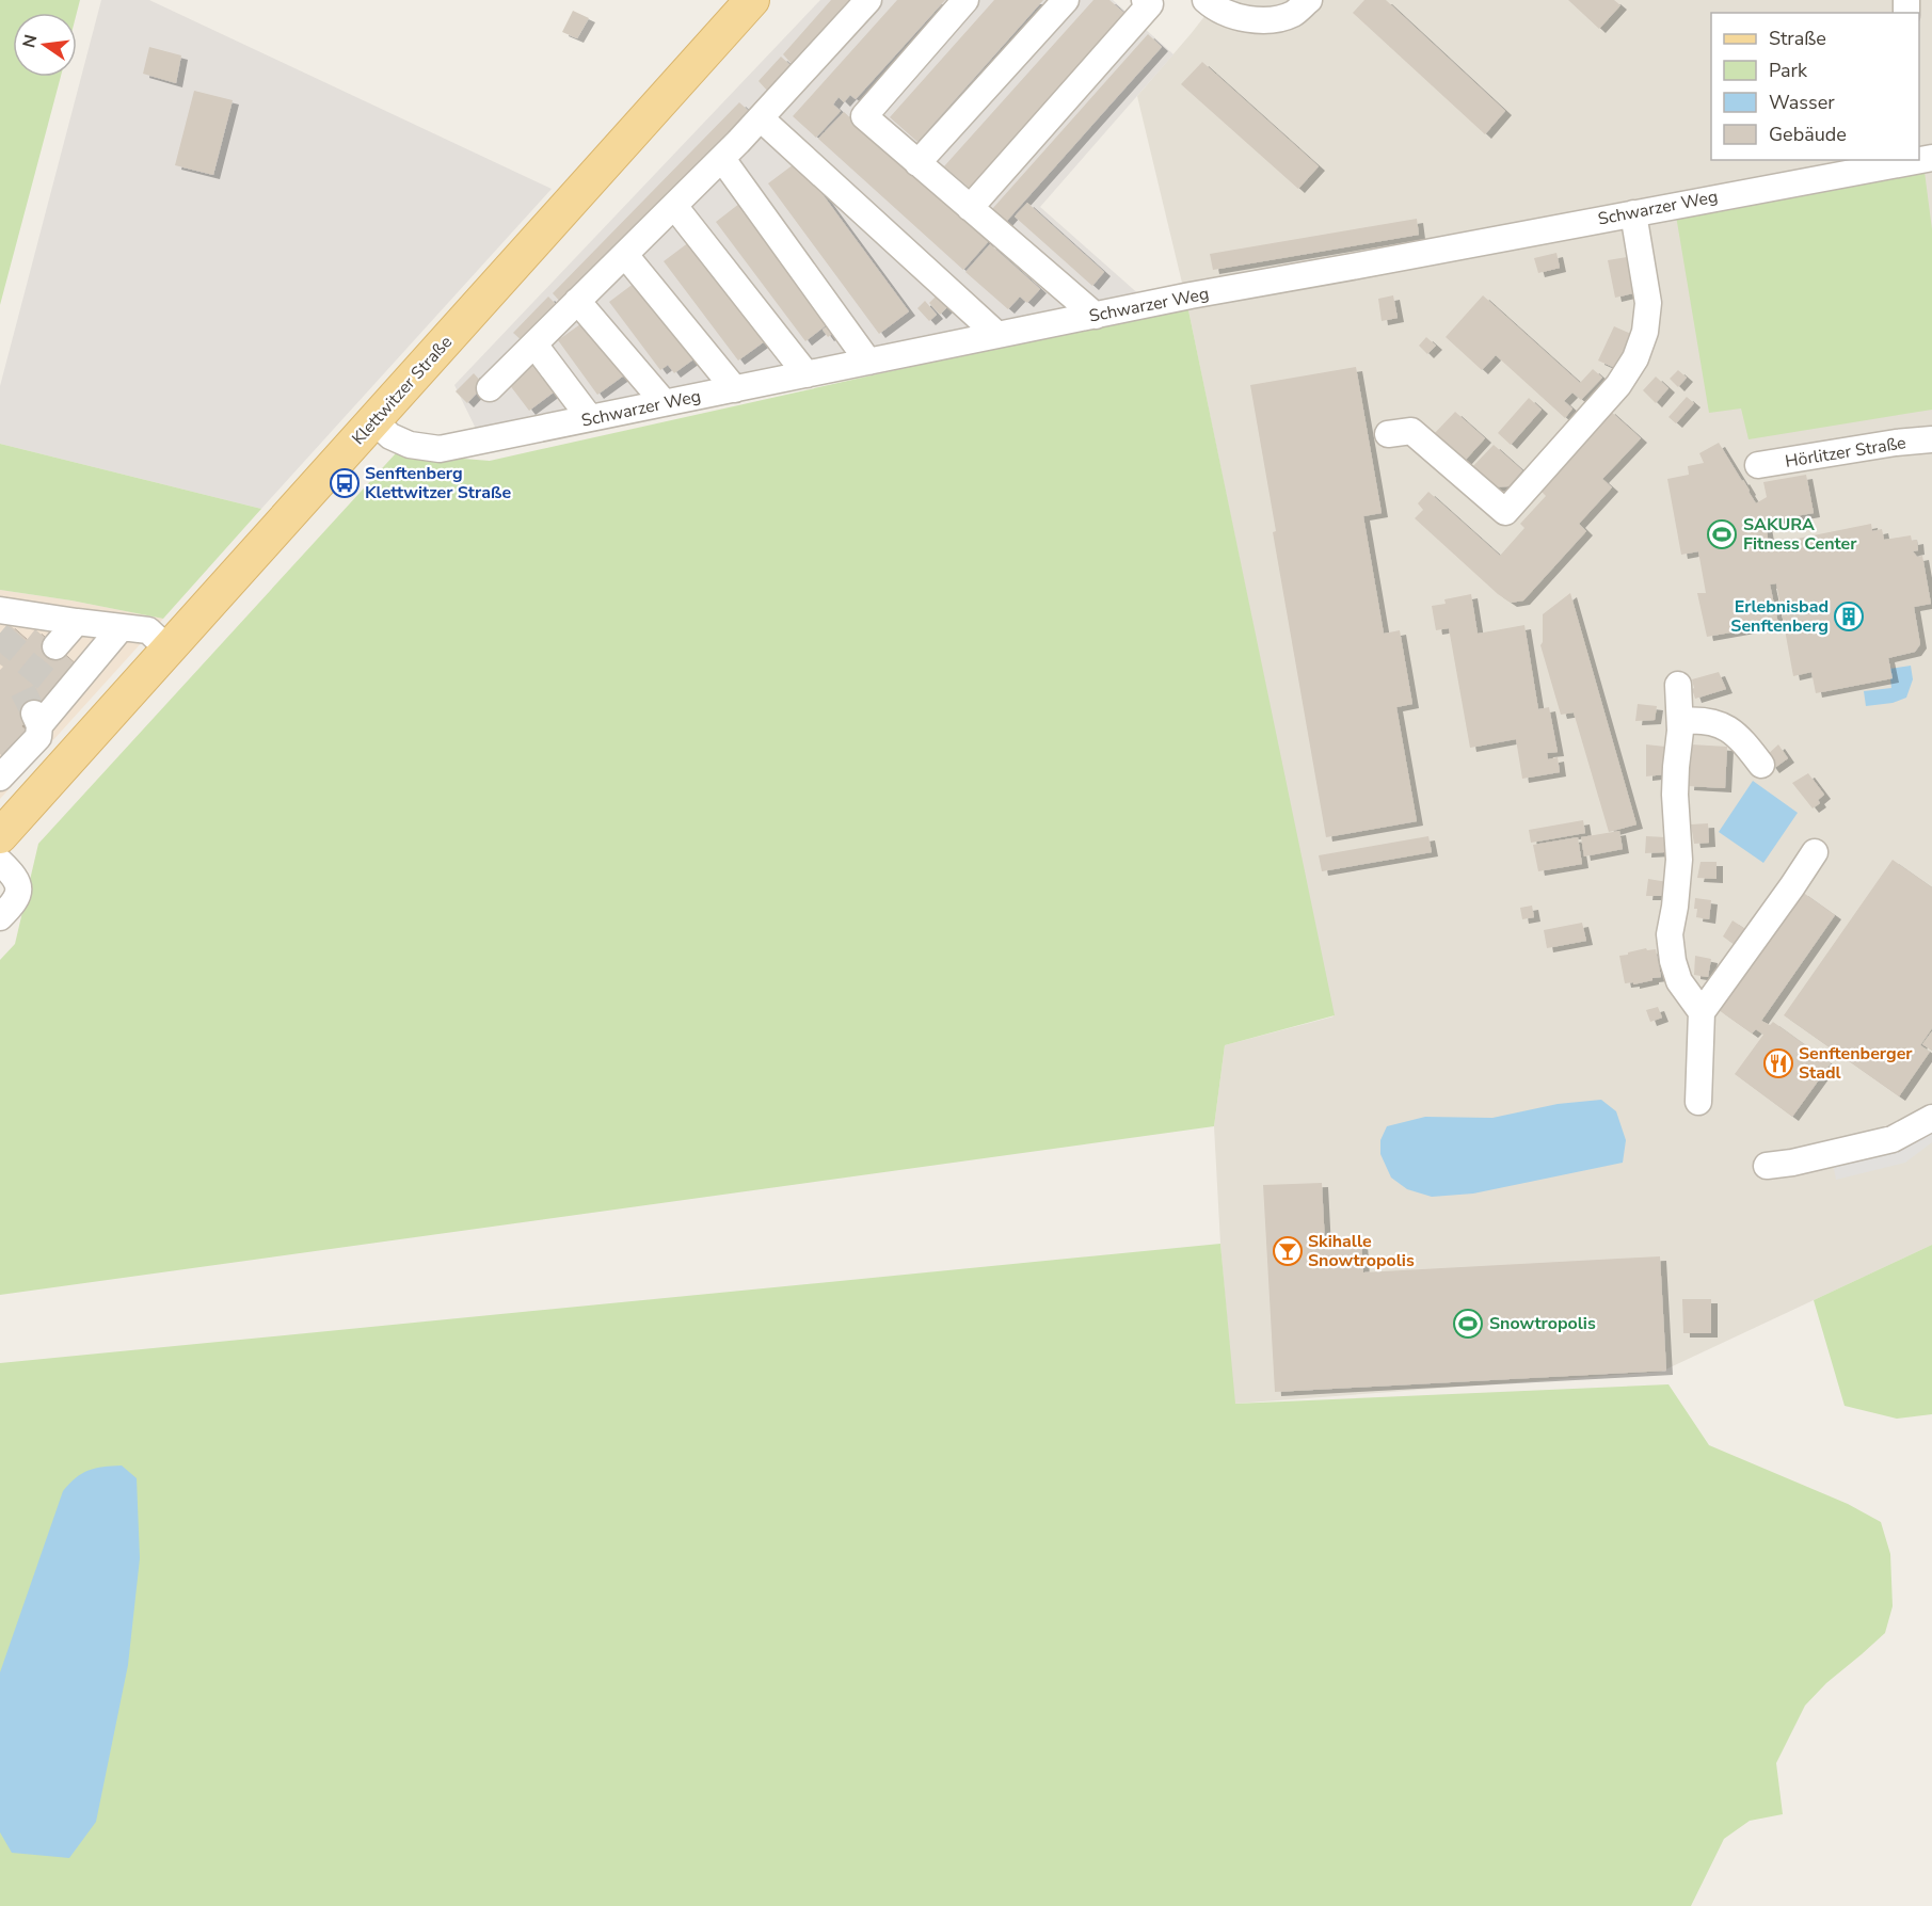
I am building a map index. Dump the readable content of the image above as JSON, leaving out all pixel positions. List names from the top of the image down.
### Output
{
  "streets": {
    "main road": ["Klettwitzer Straße"],
    "street": ["Schwarzer Weg", "Hörlitzer Straße"]
  },
  "crossings": [
    ["Schwarzer Weg", "Klettwitzer Straße"]
  ],
  "places": {
    "bus stop": ["Senftenberg Klettwitzer Straße"],
    "sports": ["SAKURA Fitness Center", "Snowtropolis"],
    "building": ["Erlebnisbad Senftenberg"],
    "restaurant": ["Senftenberger Stadl"],
    "bar": ["Skihalle Snowtropolis"]
  },
  "legend": [
    "Straße",
    "Park",
    "Wasser",
    "Gebäude"
  ],
  "north": "left"
}
